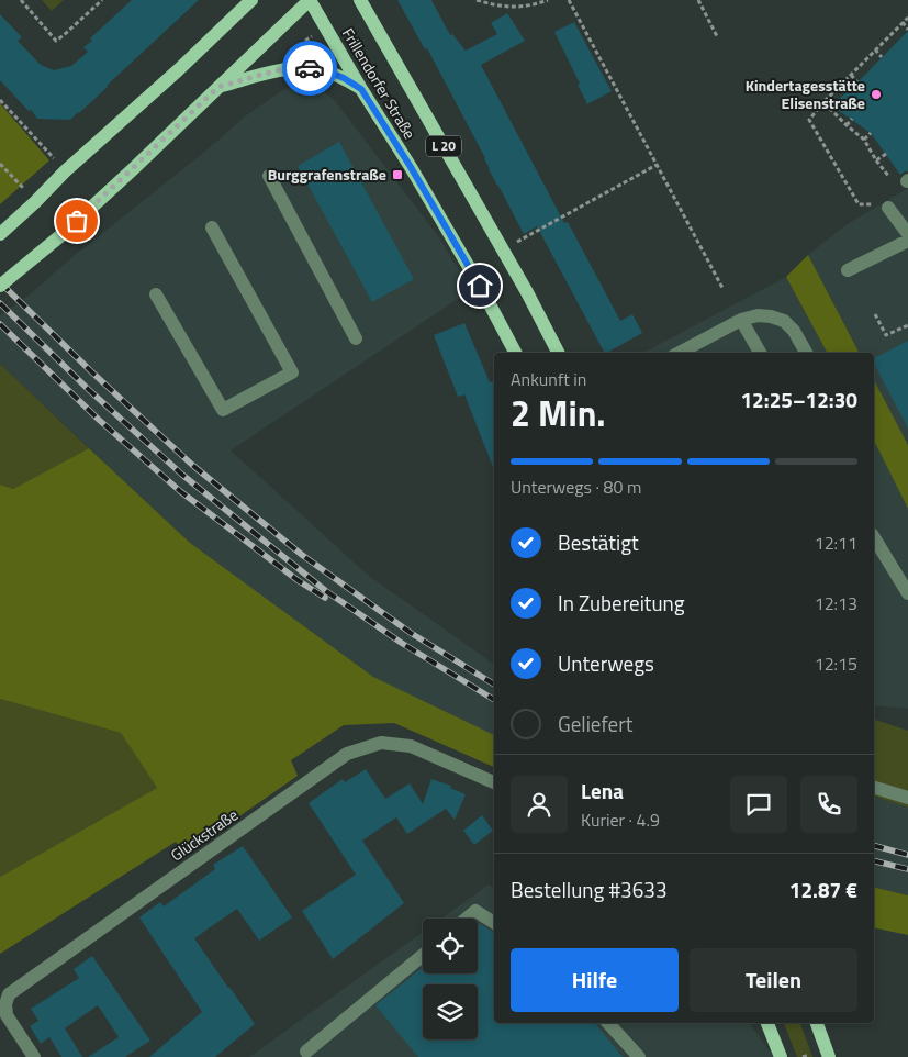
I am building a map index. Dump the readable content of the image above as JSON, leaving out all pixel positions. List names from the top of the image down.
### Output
{
  "streets": {
    "main road": ["Frillendorfer Straße", "L 20"],
    "street": ["Glückstraße"]
  },
  "crossings": [
    ["Frillendorfer Straße", "L 20"]
  ],
  "places": {
    "other": ["Kindertagesstätte Elisenstraße"],
    "transit": ["Burggrafenstraße"]
  },
  "page": {
    "heading": ["2 Min.", "Ankunft in", "12:25–12:30"],
    "panel": [
      "Lena",
      "Kurier · 4.9",
      "Bestellung #3633",
      "12.87 €"
    ],
    "bar": "Unterwegs · 80 m",
    "list": [
      ["Bestätigt", "12:11"],
      ["In Zubereitung", "12:13"],
      ["Unterwegs", "12:15"],
      "Geliefert"
    ],
    "buttons": ["Hilfe", "Teilen"]
  }
}
